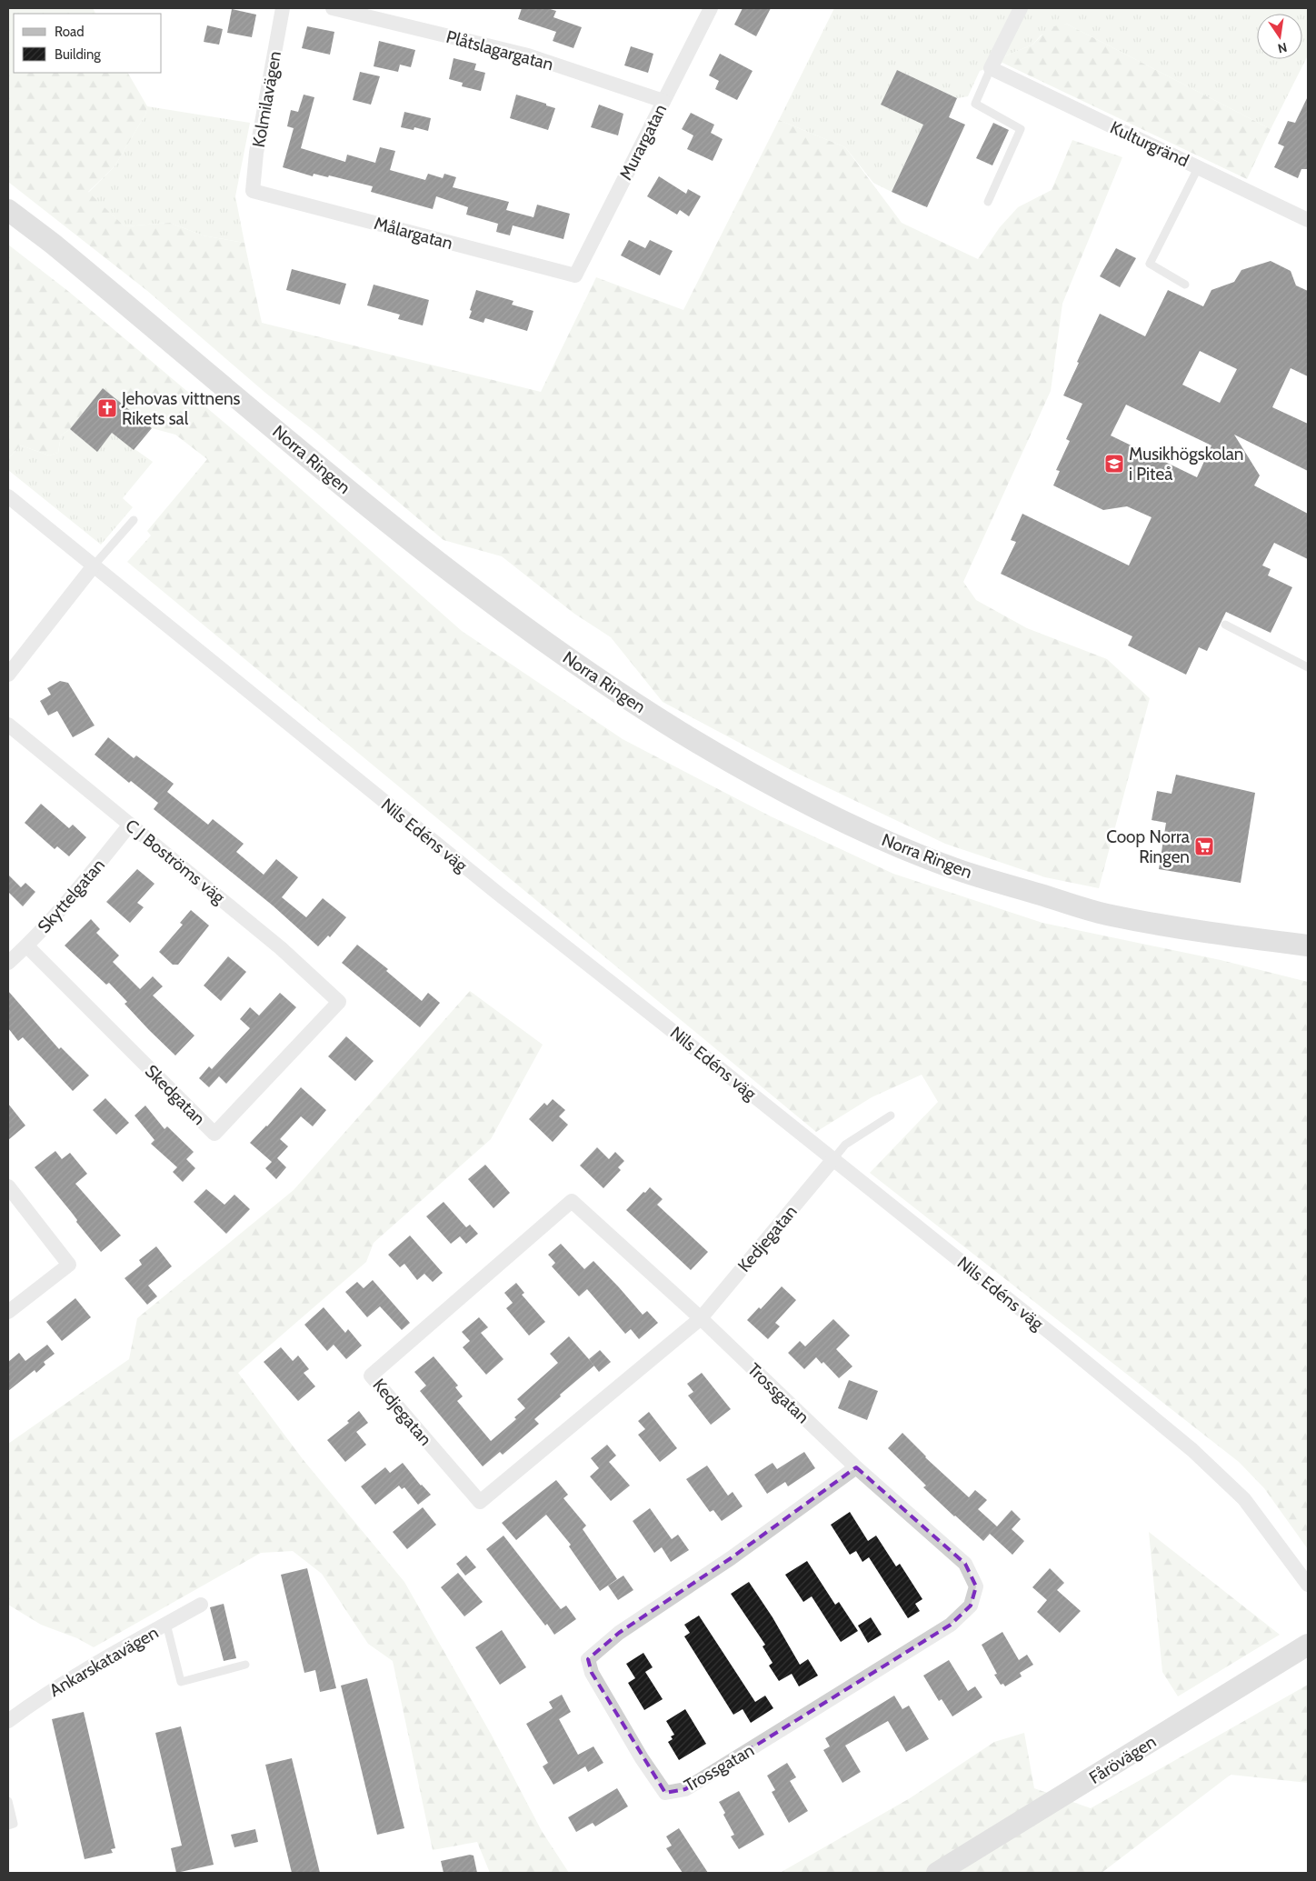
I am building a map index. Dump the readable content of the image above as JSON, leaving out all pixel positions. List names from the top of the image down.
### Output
{
  "streets": {
    "main road": ["Norra Ringen", "Fårövägen"],
    "street": [
      "Plåtslagargatan",
      "Kolmilavägen",
      "Murargatan",
      "Kulturgränd",
      "Målargatan",
      "Nils Edéns väg",
      "C J Boströms väg",
      "Skyttelgatan",
      "Skedgatan",
      "Kedjegatan",
      "Trossgatan",
      "Ankarskatavägen"
    ]
  },
  "crossings": [
    ["Plåtslagargatan", "Murargatan"],
    ["Kolmilavägen", "Målargatan"],
    ["Murargatan", "Målargatan"],
    ["Nils Edéns väg", "Kedjegatan"],
    ["C J Boströms väg", "Skyttelgatan"],
    ["C J Boströms väg", "Skedgatan"],
    ["Skyttelgatan", "Skedgatan"],
    ["Kedjegatan", "Trossgatan"]
  ],
  "places": {
    "church": ["Jehovas vittnens Rikets sal"],
    "school or university": ["Musikhögskolan i Piteå"],
    "supermarket": ["Coop Norra Ringen"]
  },
  "legend": ["Road", "Building"],
  "north": "bottom"
}
